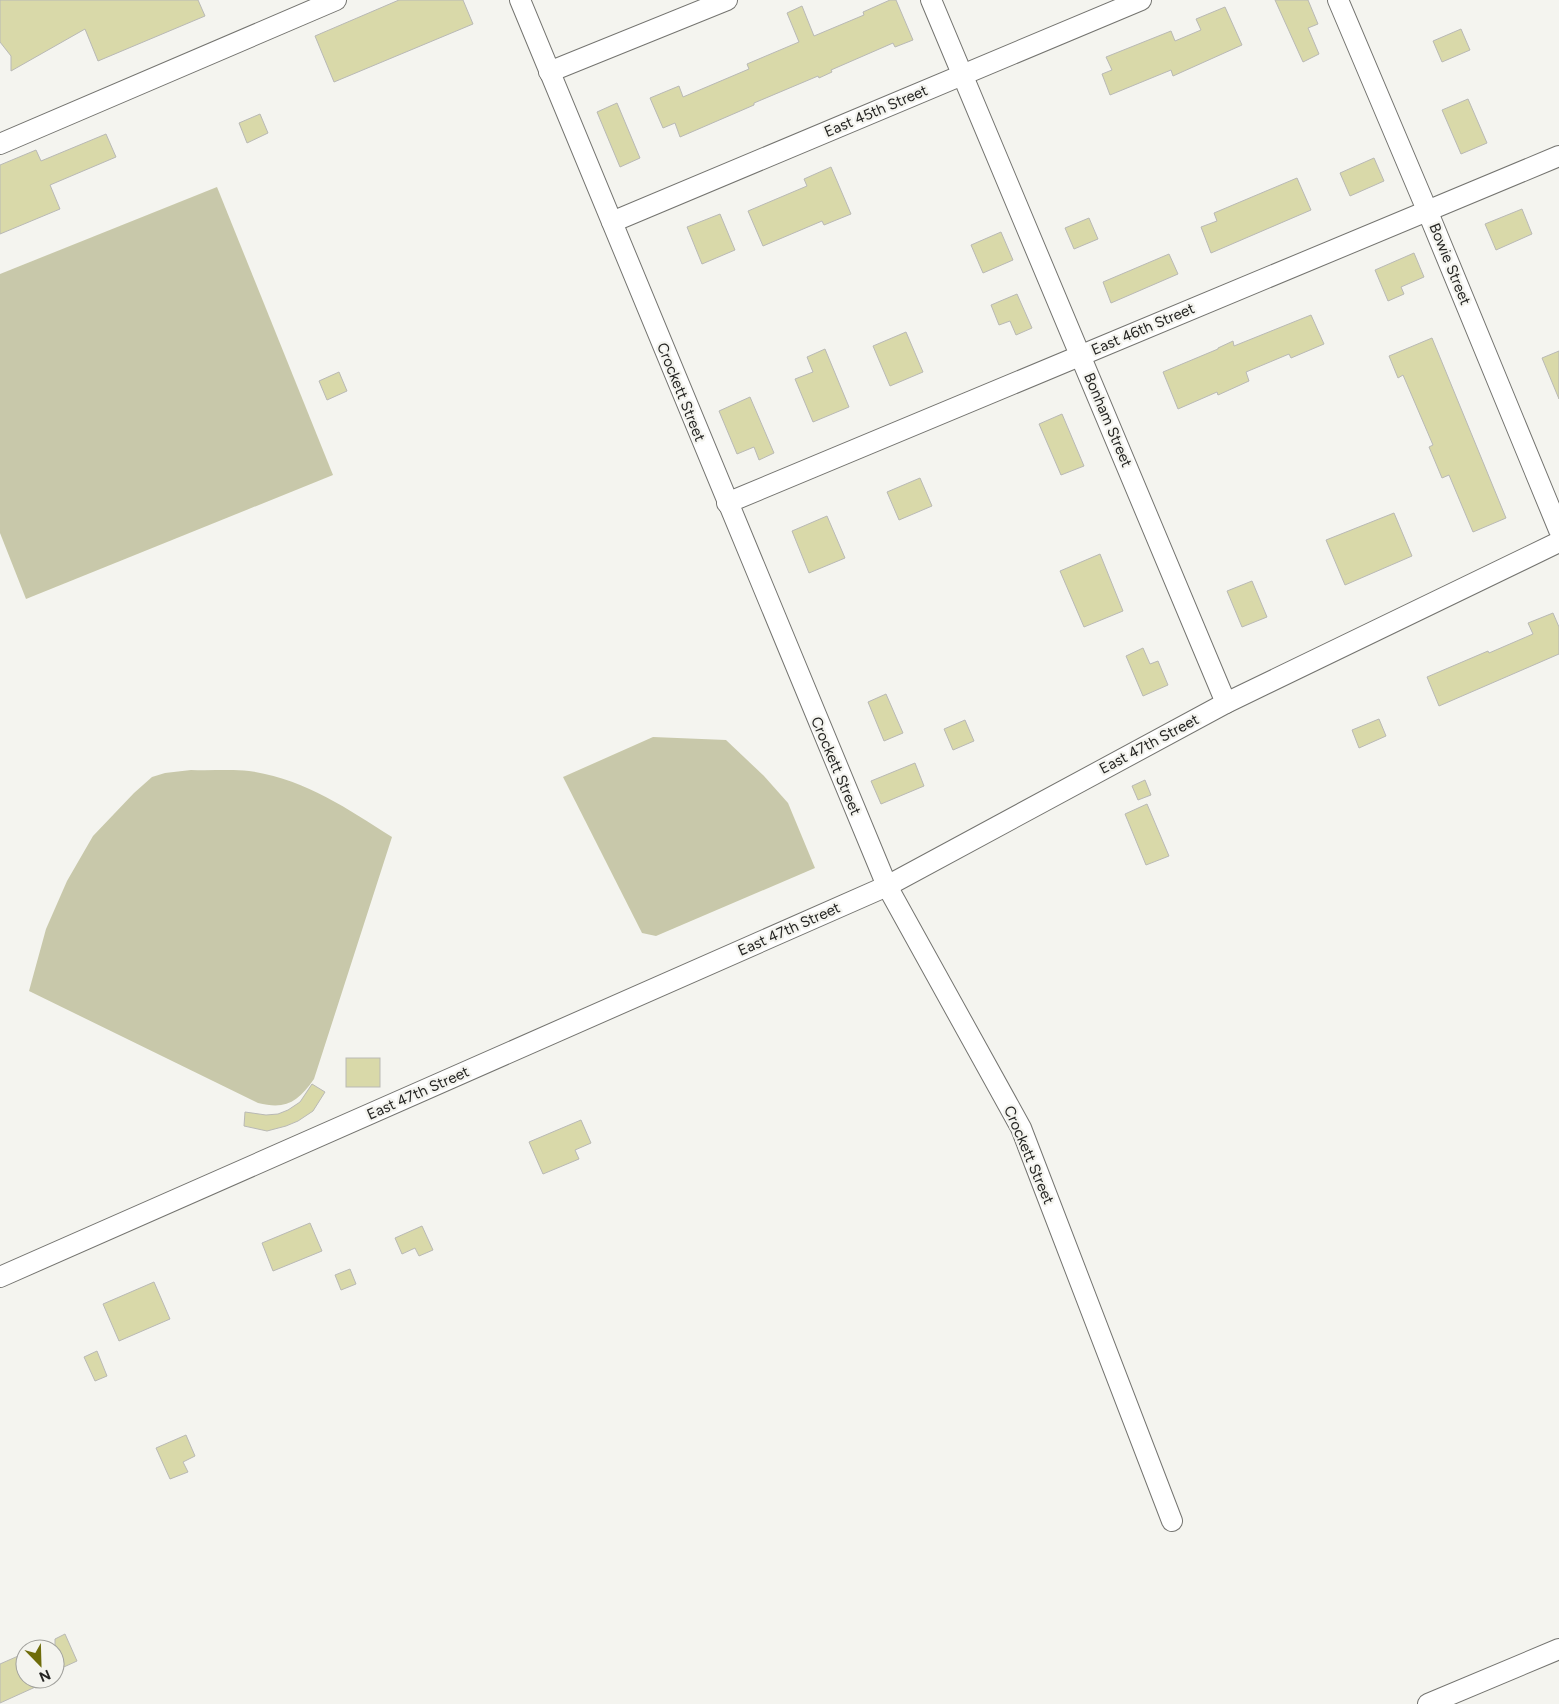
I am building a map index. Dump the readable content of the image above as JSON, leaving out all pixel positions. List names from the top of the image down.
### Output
{
  "streets": {
    "street": [
      "East 45th Street",
      "Bowie Street",
      "East 46th Street",
      "Crockett Street",
      "Bonham Street",
      "East 47th Street"
    ]
  },
  "crossings": [
    ["East 45th Street", "Crockett Street"],
    ["East 45th Street", "Bonham Street"],
    ["Bowie Street", "East 46th Street"],
    ["East 46th Street", "Crockett Street"],
    ["East 46th Street", "Bonham Street"],
    ["Crockett Street", "East 47th Street"],
    ["Bonham Street", "East 47th Street"]
  ],
  "north": "bottom right"
}
